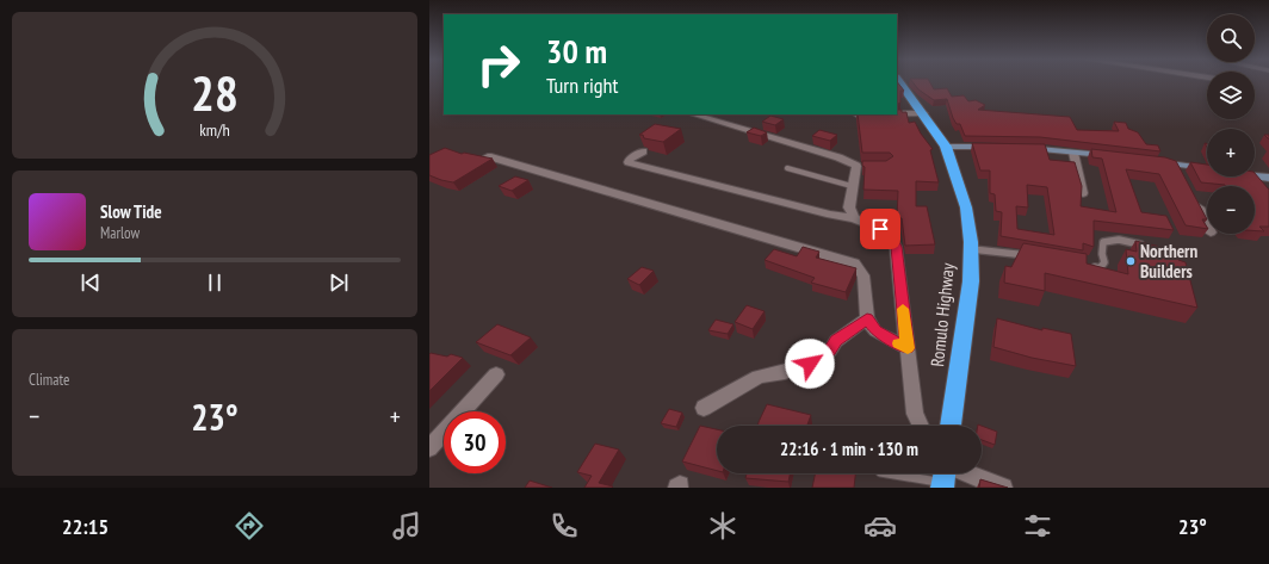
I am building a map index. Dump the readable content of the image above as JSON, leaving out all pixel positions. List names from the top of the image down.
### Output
{
  "streets": {
    "highway": ["Romulo Highway"]
  },
  "places": ["Northern Builders"],
  "page": {
    "map_buttons": ["+", "−"],
    "turn": ["30 m", "Turn right"],
    "song": ["Slow Tide", "Marlow"],
    "tile": "Climate",
    "heat": ["−", "23°", "+"],
    "limit": "30",
    "trip": "22:16 · 1 min · 130 m",
    "tabs": ["22:15", "23°"],
    "gauge": ["28", "km/h"]
  }
}
